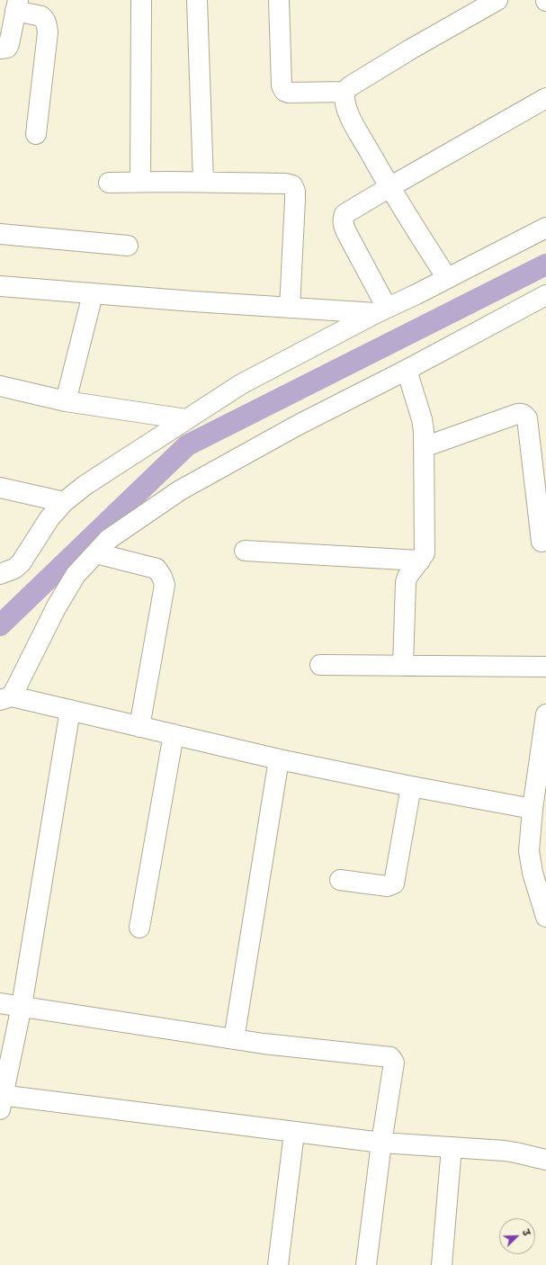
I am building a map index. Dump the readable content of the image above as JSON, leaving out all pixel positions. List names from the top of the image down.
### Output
{
  "north": "top right"
}
